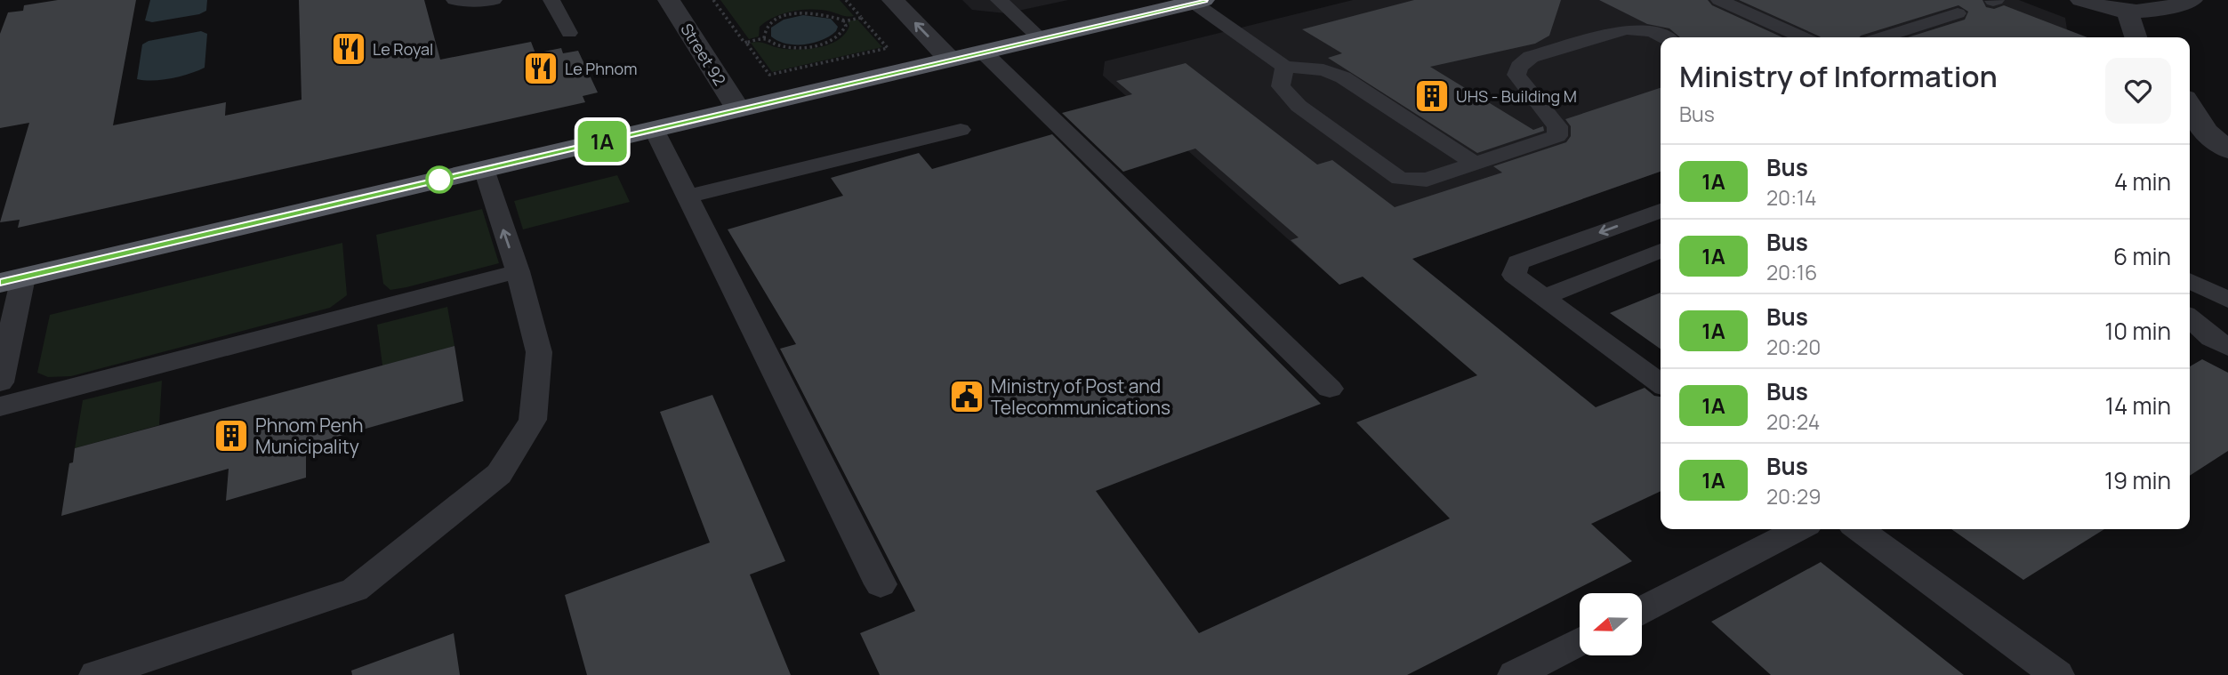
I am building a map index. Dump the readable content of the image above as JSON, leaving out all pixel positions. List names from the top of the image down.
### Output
{
  "streets": {
    "street": ["Street 92"]
  },
  "places": {
    "restaurant": ["Le Royal", "Le Phnom"],
    "building": ["UHS - Building M", "Phnom Penh Municipality"],
    "public building": ["Ministry of Post and Telecommunications"]
  },
  "lines": ["bus line 1A"],
  "north": "left",
  "page": {
    "on_map": "1A",
    "heading": ["Ministry of Information", "Bus"],
    "list": [
      {
        "mark": "1A",
        "name": "Bus",
        "note": "20:14",
        "value": "4 min"
      },
      {
        "mark": "1A",
        "name": "Bus",
        "note": "20:16",
        "value": "6 min"
      },
      {
        "mark": "1A",
        "name": "Bus",
        "note": "20:20",
        "value": "10 min"
      },
      {
        "mark": "1A",
        "name": "Bus",
        "note": "20:24",
        "value": "14 min"
      },
      {
        "mark": "1A",
        "name": "Bus",
        "note": "20:29",
        "value": "19 min"
      }
    ]
  }
}
